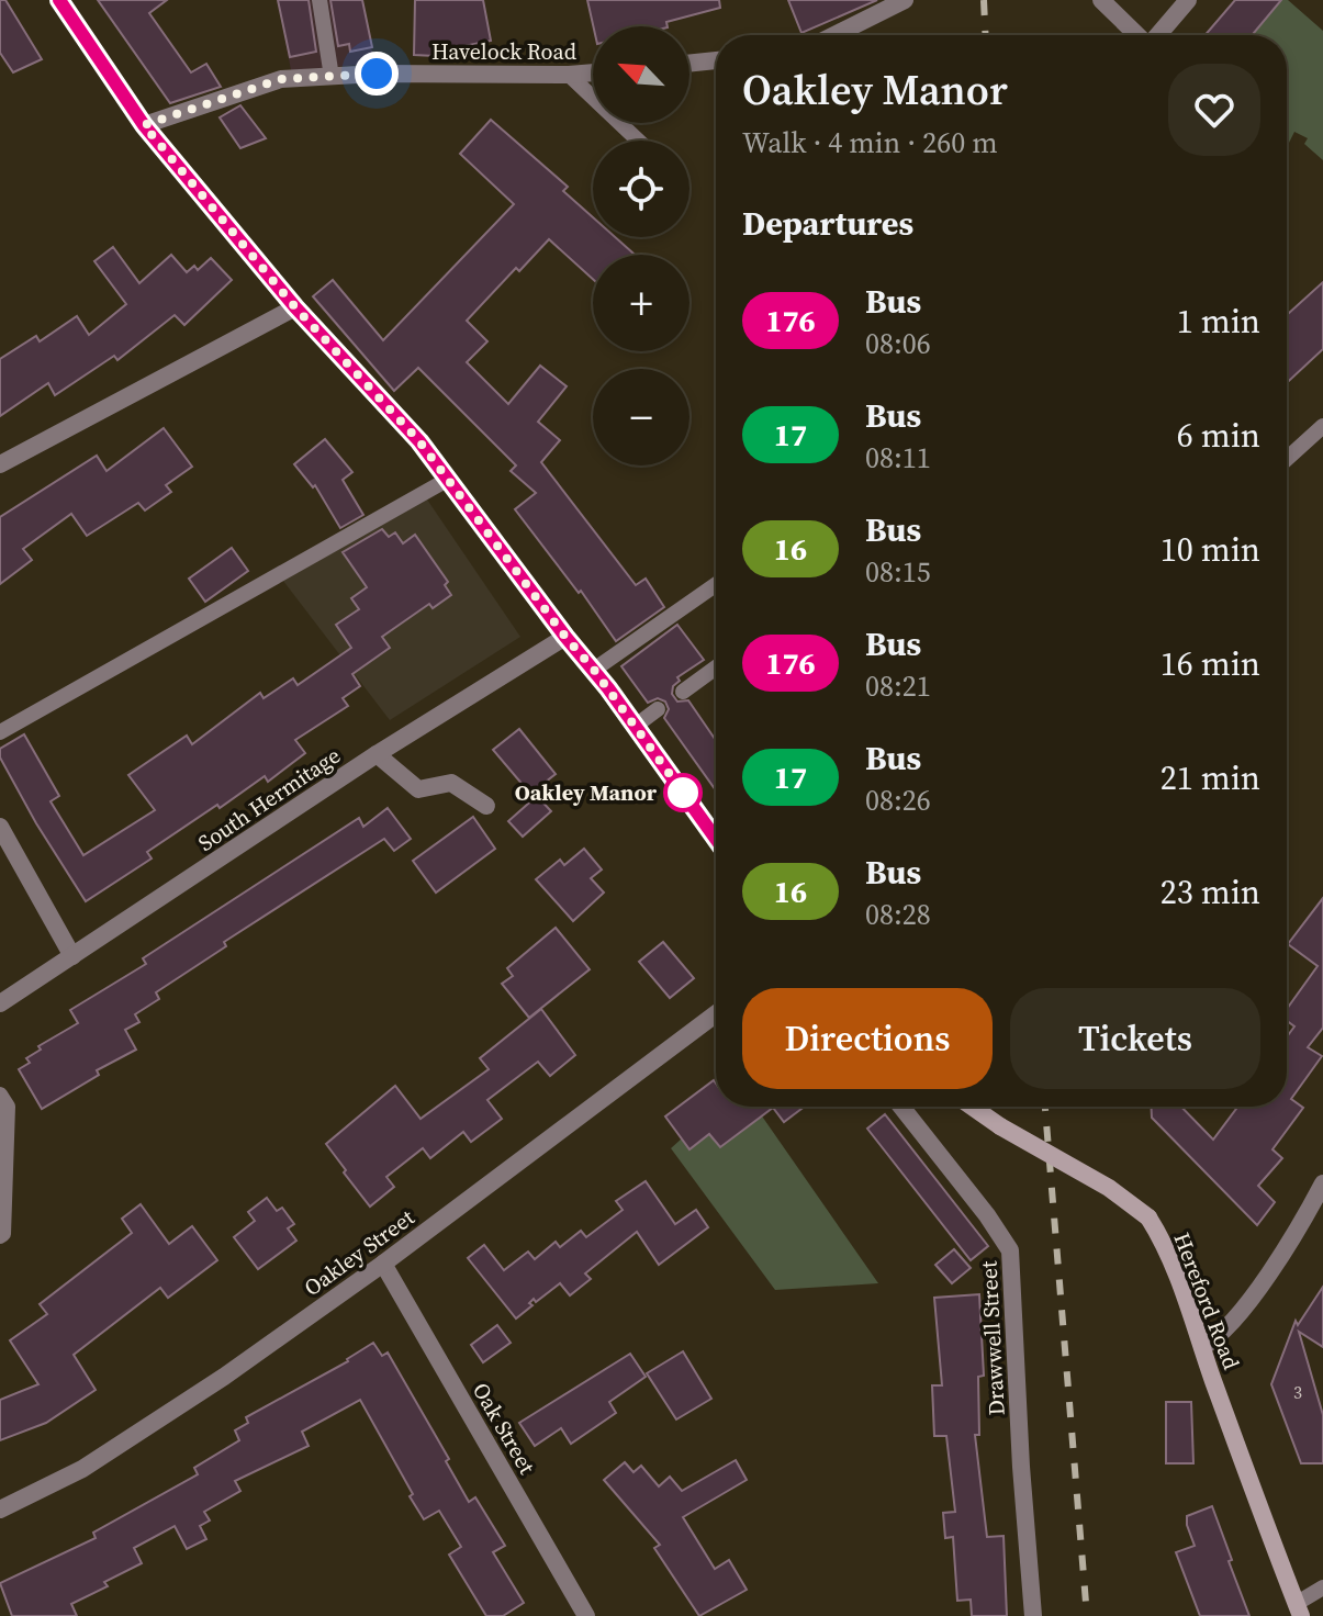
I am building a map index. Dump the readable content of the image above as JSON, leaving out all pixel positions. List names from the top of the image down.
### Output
{
  "streets": {
    "street": [
      "Havelock Road",
      "South Hermitage",
      "Oakley Street",
      "Hereford Road",
      "Drawwell Street",
      "Oak Street"
    ]
  },
  "crossings": [
    ["Oakley Street", "Oak Street"]
  ],
  "places": ["Oakley Manor"],
  "lines": ["bus line 176"],
  "house_numbers": ["3"],
  "north": "top left",
  "page": {
    "map_buttons": ["+", "−"],
    "heading": [
      ["Oakley Manor", "Walk · 4 min · 260 m"],
      "Departures"
    ],
    "list": [
      {
        "mark": "176",
        "name": "Bus",
        "note": "08:06",
        "value": "1 min"
      },
      {
        "mark": "17",
        "name": "Bus",
        "note": "08:11",
        "value": "6 min"
      },
      {
        "mark": "16",
        "name": "Bus",
        "note": "08:15",
        "value": "10 min"
      },
      {
        "mark": "176",
        "name": "Bus",
        "note": "08:21",
        "value": "16 min"
      },
      {
        "mark": "17",
        "name": "Bus",
        "note": "08:26",
        "value": "21 min"
      },
      {
        "mark": "16",
        "name": "Bus",
        "note": "08:28",
        "value": "23 min"
      }
    ],
    "buttons": ["Directions", "Tickets"]
  }
}
